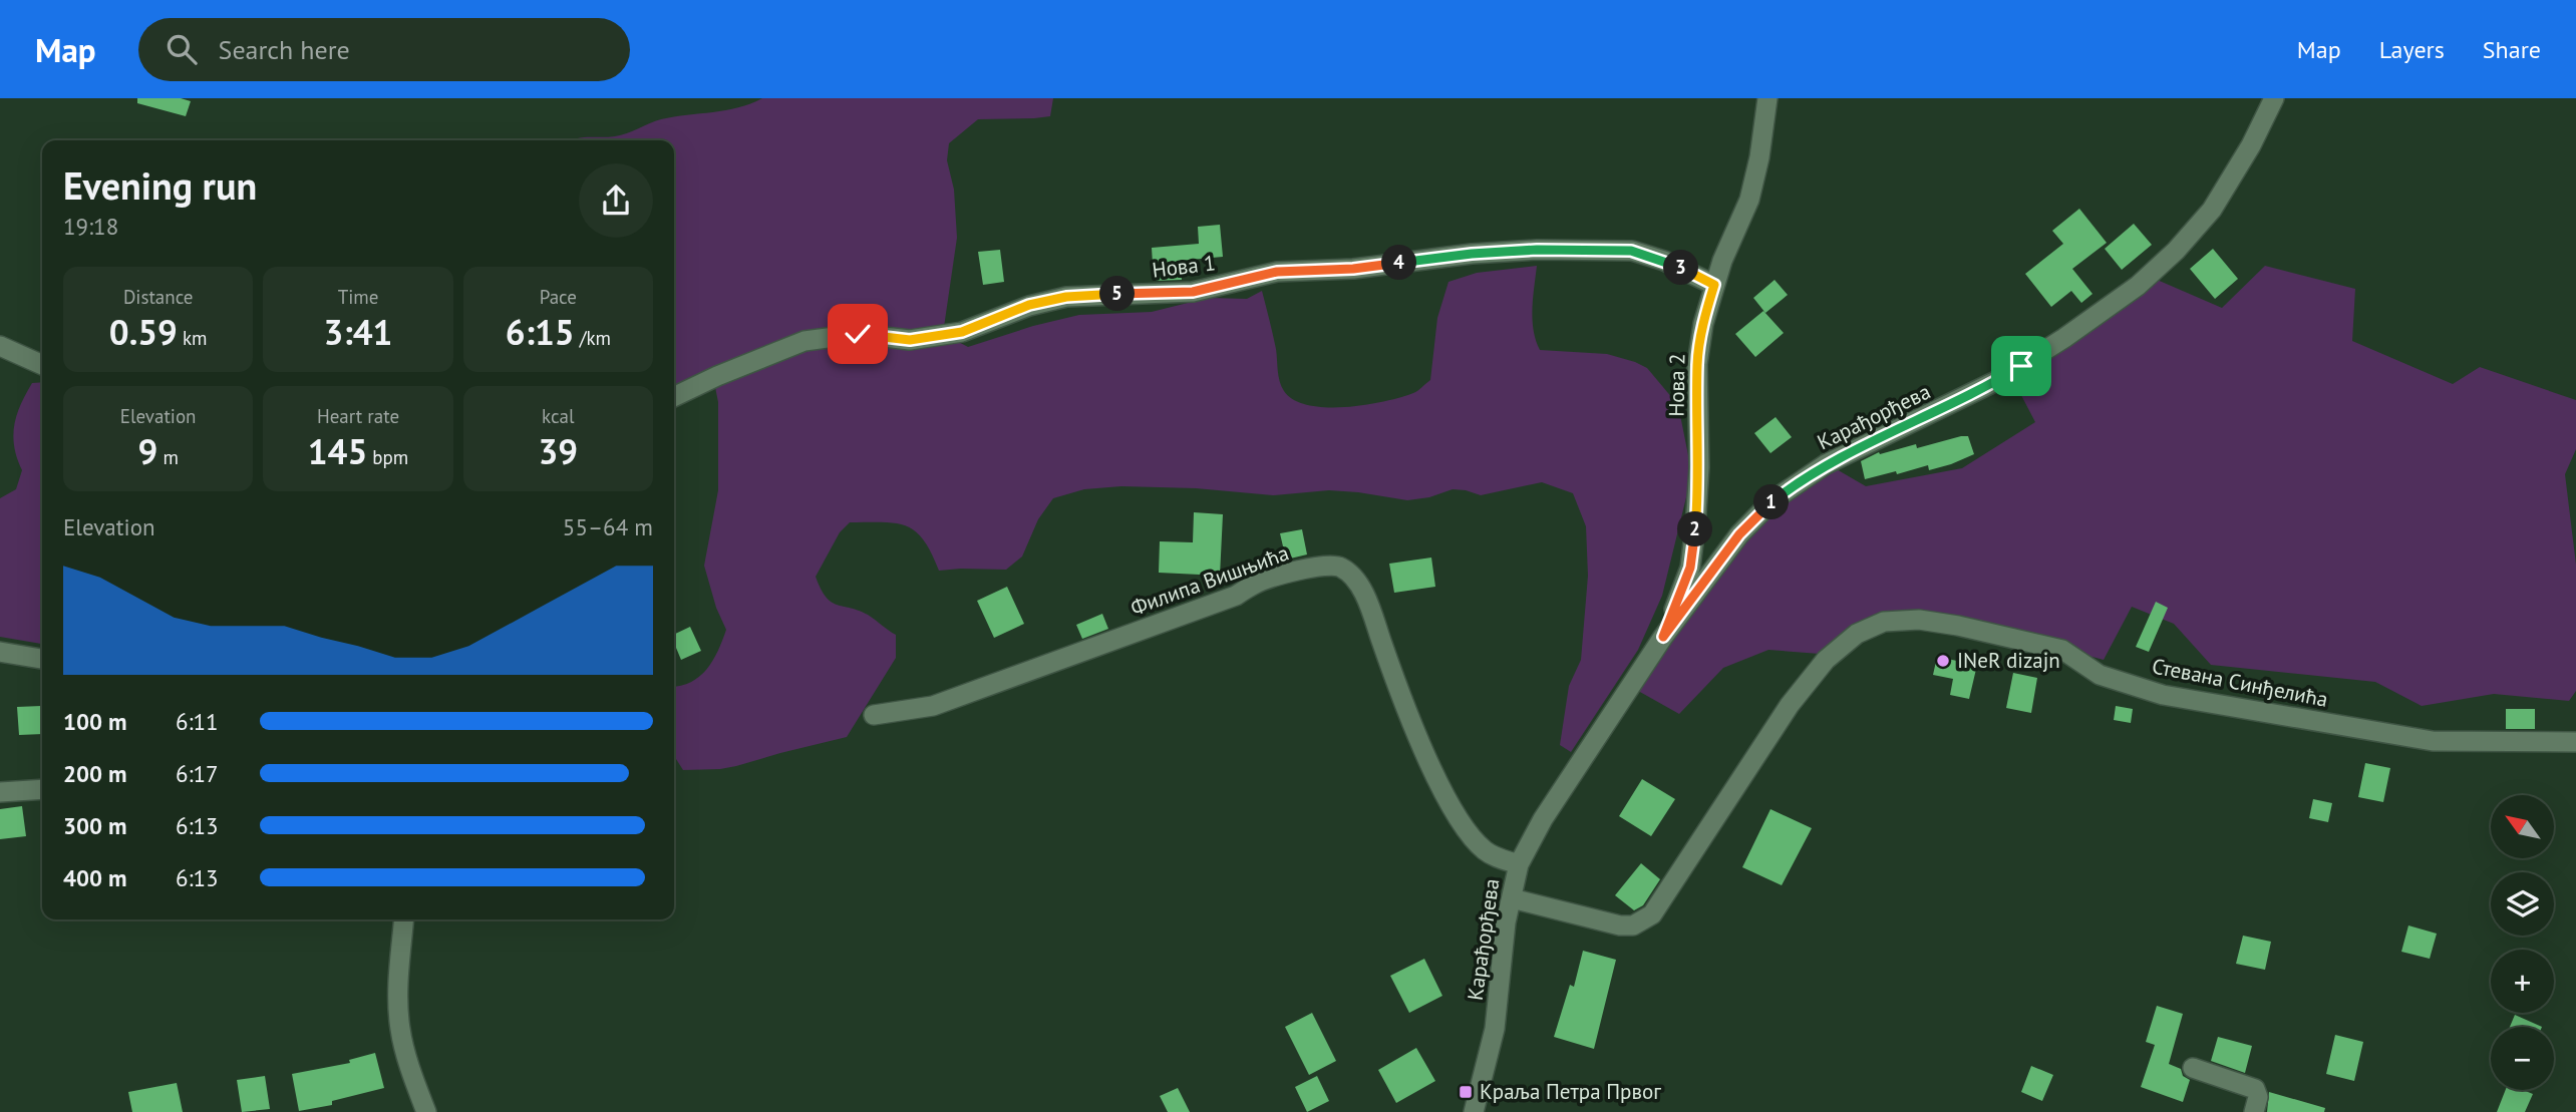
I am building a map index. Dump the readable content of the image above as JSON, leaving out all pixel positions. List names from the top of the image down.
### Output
{
  "streets": {
    "street": [
      "Нова 1",
      "Нова 2",
      "Карађорђева",
      "Филипа Вишњића",
      "Стевана Синђелића"
    ]
  },
  "crossings": [
    ["Нова 1", "Нова 2"],
    ["Нова 2", "Карађорђева"],
    ["Карађорђева", "Филипа Вишњића"],
    ["Карађорђева", "Стевана Синђелића"]
  ],
  "places": {
    "other": ["INeR dizajn"],
    "transit": ["Краља Петра Првог"]
  },
  "north": "top left",
  "page": {
    "header": "Map",
    "search": "Search here",
    "nav": ["Map", "Layers", "Share"],
    "heading": ["Evening run", "19:18"],
    "pins": [
      "4",
      "3",
      "5",
      "1",
      "2"
    ],
    "stats": [
      ["Distance", "0.59 km"],
      ["Time", "3:41"],
      ["Pace", "6:15 /km"],
      ["Elevation", "9 m"],
      ["Heart rate", "145 bpm"],
      ["kcal", "39"]
    ],
    "chart": ["Elevation", "55–64 m"],
    "list": [
      {
        "name": "100 m",
        "note": "6:11"
      },
      {
        "name": "200 m",
        "note": "6:17"
      },
      {
        "name": "300 m",
        "note": "6:13"
      },
      {
        "name": "400 m",
        "note": "6:13"
      }
    ],
    "map_buttons": ["+", "−"]
  }
}
